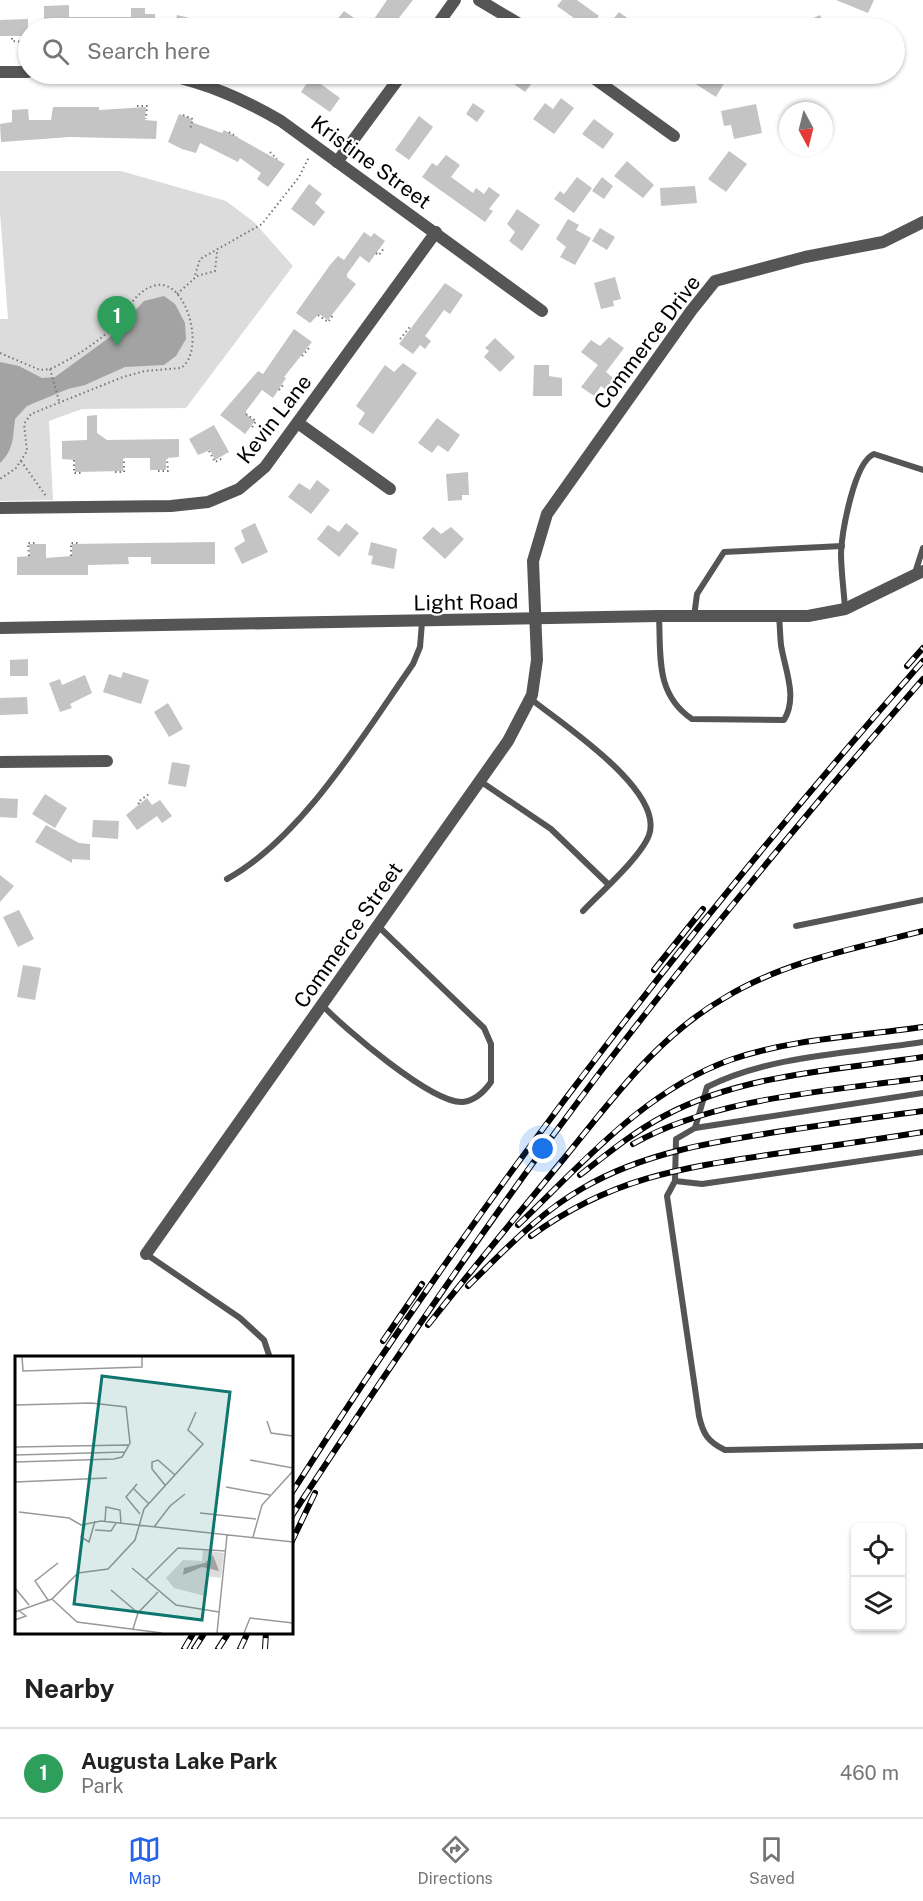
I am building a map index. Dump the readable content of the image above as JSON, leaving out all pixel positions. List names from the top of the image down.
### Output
{
  "streets": {
    "street": [
      "Kristine Street",
      "Commerce Drive",
      "Kevin Lane",
      "Light Road",
      "Commerce Street"
    ]
  },
  "crossings": [
    ["Kristine Street", "Kevin Lane"],
    ["Commerce Drive", "Light Road"],
    ["Commerce Drive", "Commerce Street"],
    ["Light Road", "Commerce Street"]
  ],
  "north": "bottom",
  "page": {
    "search": "Search here",
    "pins": "1",
    "heading": "Nearby",
    "list": [
      {
        "mark": "1",
        "name": "Augusta Lake Park",
        "note": "Park",
        "value": "460 m"
      }
    ],
    "nav": ["Map", "Directions", "Saved"]
  }
}
